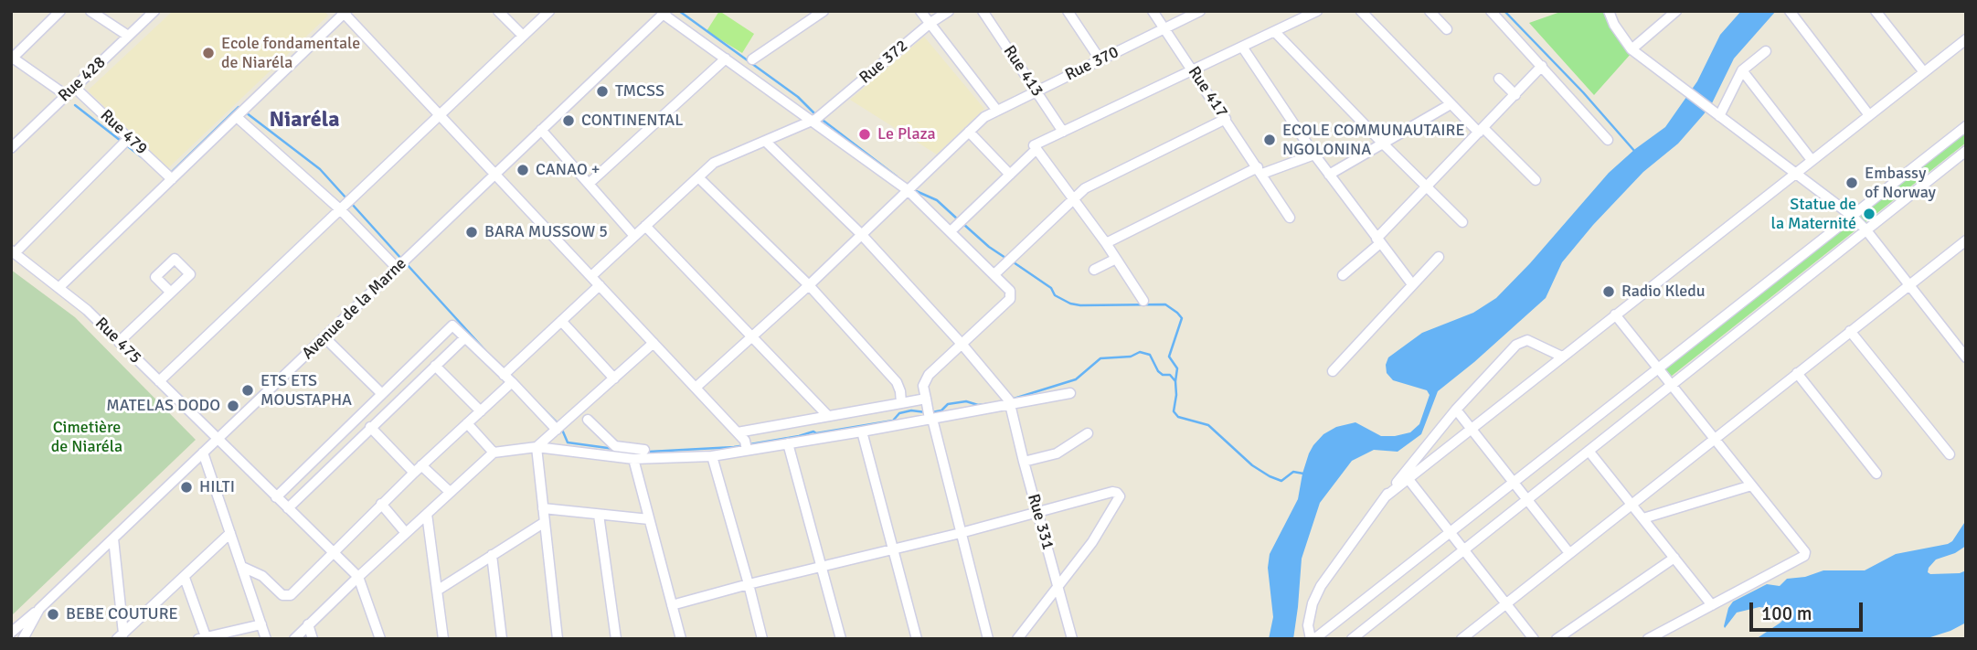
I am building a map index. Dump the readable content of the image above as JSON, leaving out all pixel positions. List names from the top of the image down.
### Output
{
  "streets": {
    "street": [
      "Rue 372",
      "Rue 370",
      "Rue 413",
      "Rue 428",
      "Rue 417",
      "Rue 479",
      "Avenue de la Marne",
      "Rue 475",
      "Rue 331"
    ]
  },
  "crossings": [
    ["Rue 370", "Rue 413"],
    ["Rue 370", "Rue 417"],
    ["Rue 428", "Rue 479"],
    ["Avenue de la Marne", "Rue 475"]
  ],
  "districts": ["Niaréla"],
  "parks": ["Cimetière de Niaréla"],
  "places": [
    "Ecole fondamentale de Niaréla",
    "TMCSS",
    "CONTINENTAL",
    "Le Plaza",
    "ECOLE COMMUNAUTAIRE NGOLONINA",
    "CANAO +",
    "Embassy of Norway",
    "Statue de la Maternité",
    "BARA MUSSOW 5",
    "Radio Kledu",
    "ETS ETS MOUSTAPHA",
    "MATELAS DODO",
    "HILTI",
    "BEBE COUTURE"
  ],
  "scale_bar": "100 m"
}
